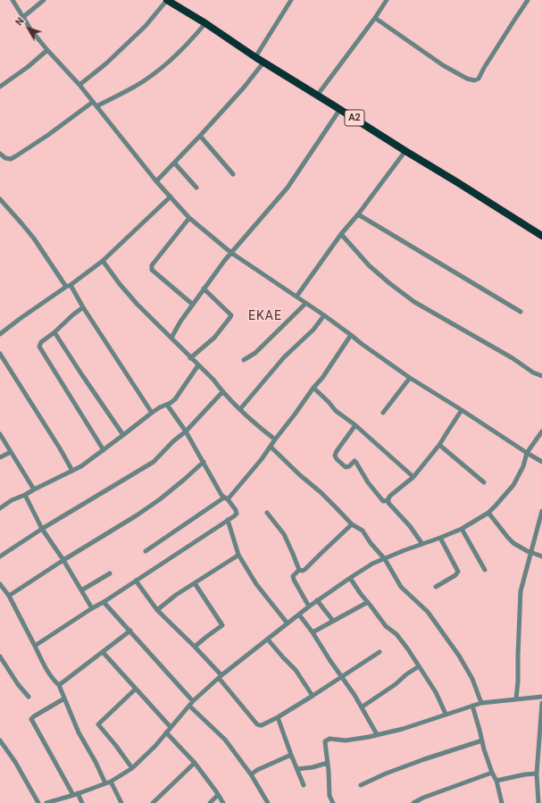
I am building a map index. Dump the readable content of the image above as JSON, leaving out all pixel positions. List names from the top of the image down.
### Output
{
  "streets": {
    "highway": ["A2"]
  },
  "districts": ["EKAE"],
  "north": "top left"
}
